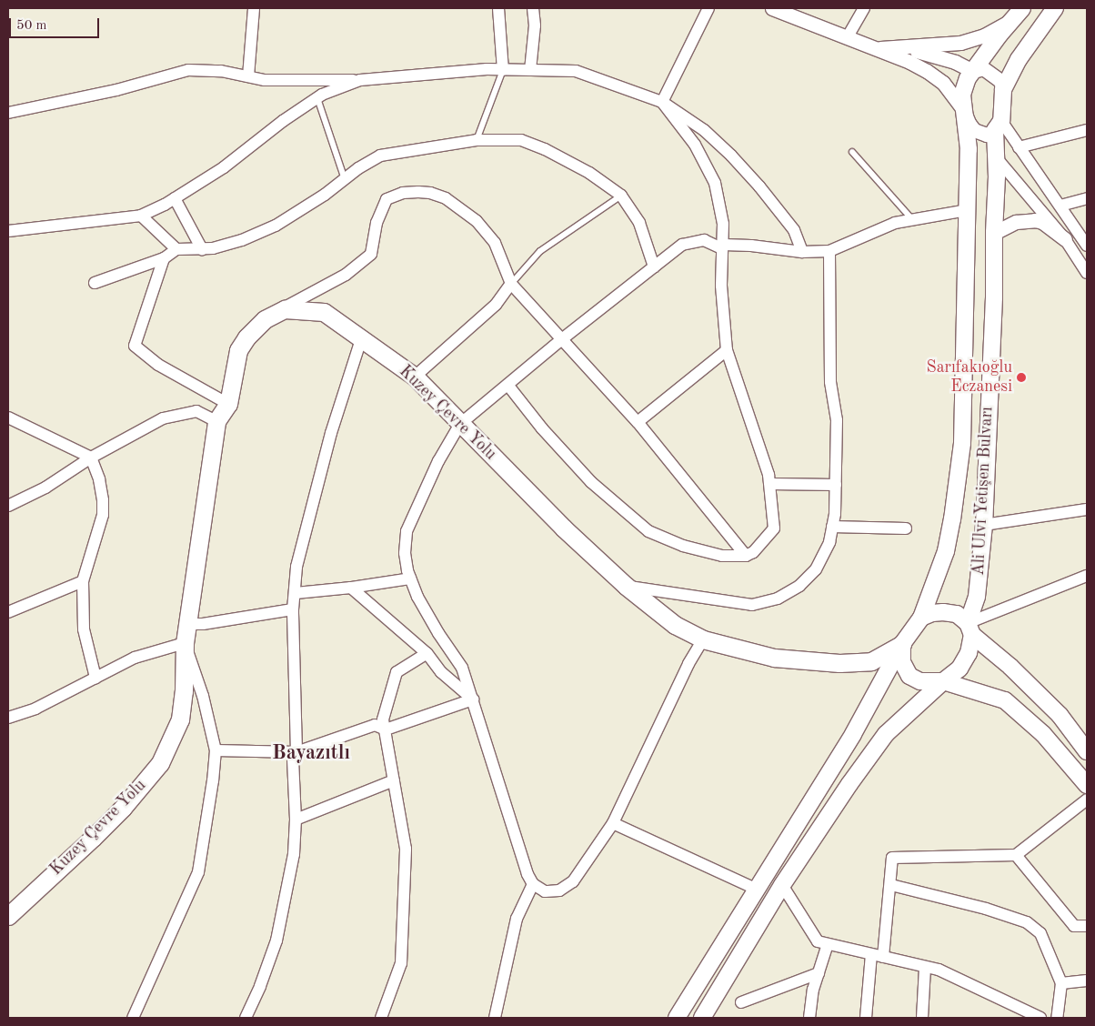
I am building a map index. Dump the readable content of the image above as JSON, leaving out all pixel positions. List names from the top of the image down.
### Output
{
  "streets": {
    "main road": ["Kuzey Çevre Yolu", "Ali Ulvi Yetişen Bulvarı"]
  },
  "crossings": [
    ["Kuzey Çevre Yolu", "Ali Ulvi Yetişen Bulvarı"]
  ],
  "districts": ["Bayazıtlı"],
  "places": ["Sarıfakıoğlu Eczanesi"],
  "scale_bar": "50 m"
}
